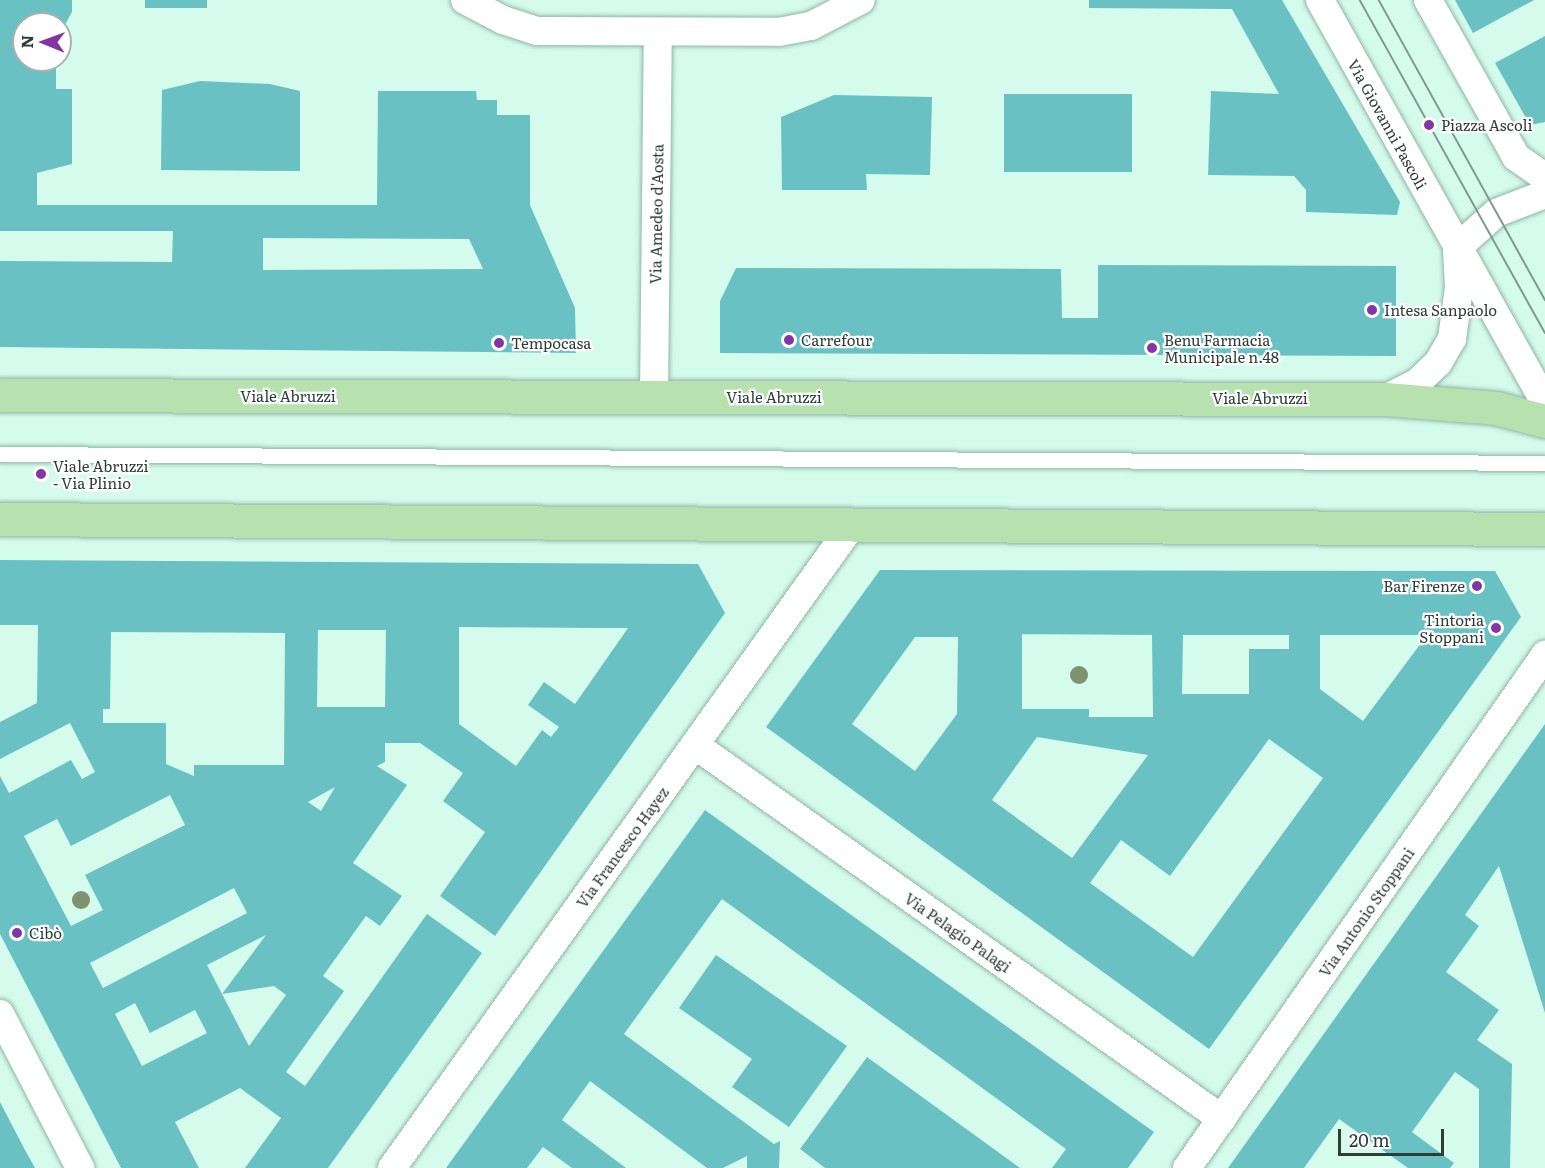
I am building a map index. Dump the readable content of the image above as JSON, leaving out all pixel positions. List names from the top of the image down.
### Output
{
  "streets": {
    "main road": ["Viale Abruzzi"],
    "street": [
      "Via Giovanni Pascoli",
      "Via Amedeo d'Aosta",
      "Via Francesco Hayez",
      "Via Antonio Stoppani",
      "Via Pelagio Palagi"
    ]
  },
  "crossings": [
    ["Via Amedeo d'Aosta", "Viale Abruzzi"],
    ["Via Francesco Hayez", "Via Pelagio Palagi"],
    ["Via Antonio Stoppani", "Via Pelagio Palagi"]
  ],
  "places": [
    "Piazza Ascoli",
    "Intesa Sanpaolo",
    "Carrefour",
    "Tempocasa",
    "Benu Farmacia Municipale n.48",
    "Viale Abruzzi - Via Plinio",
    "Bar Firenze",
    "Tintoria Stoppani",
    "Cibò"
  ],
  "scale_bar": "20 m",
  "north": "left"
}
